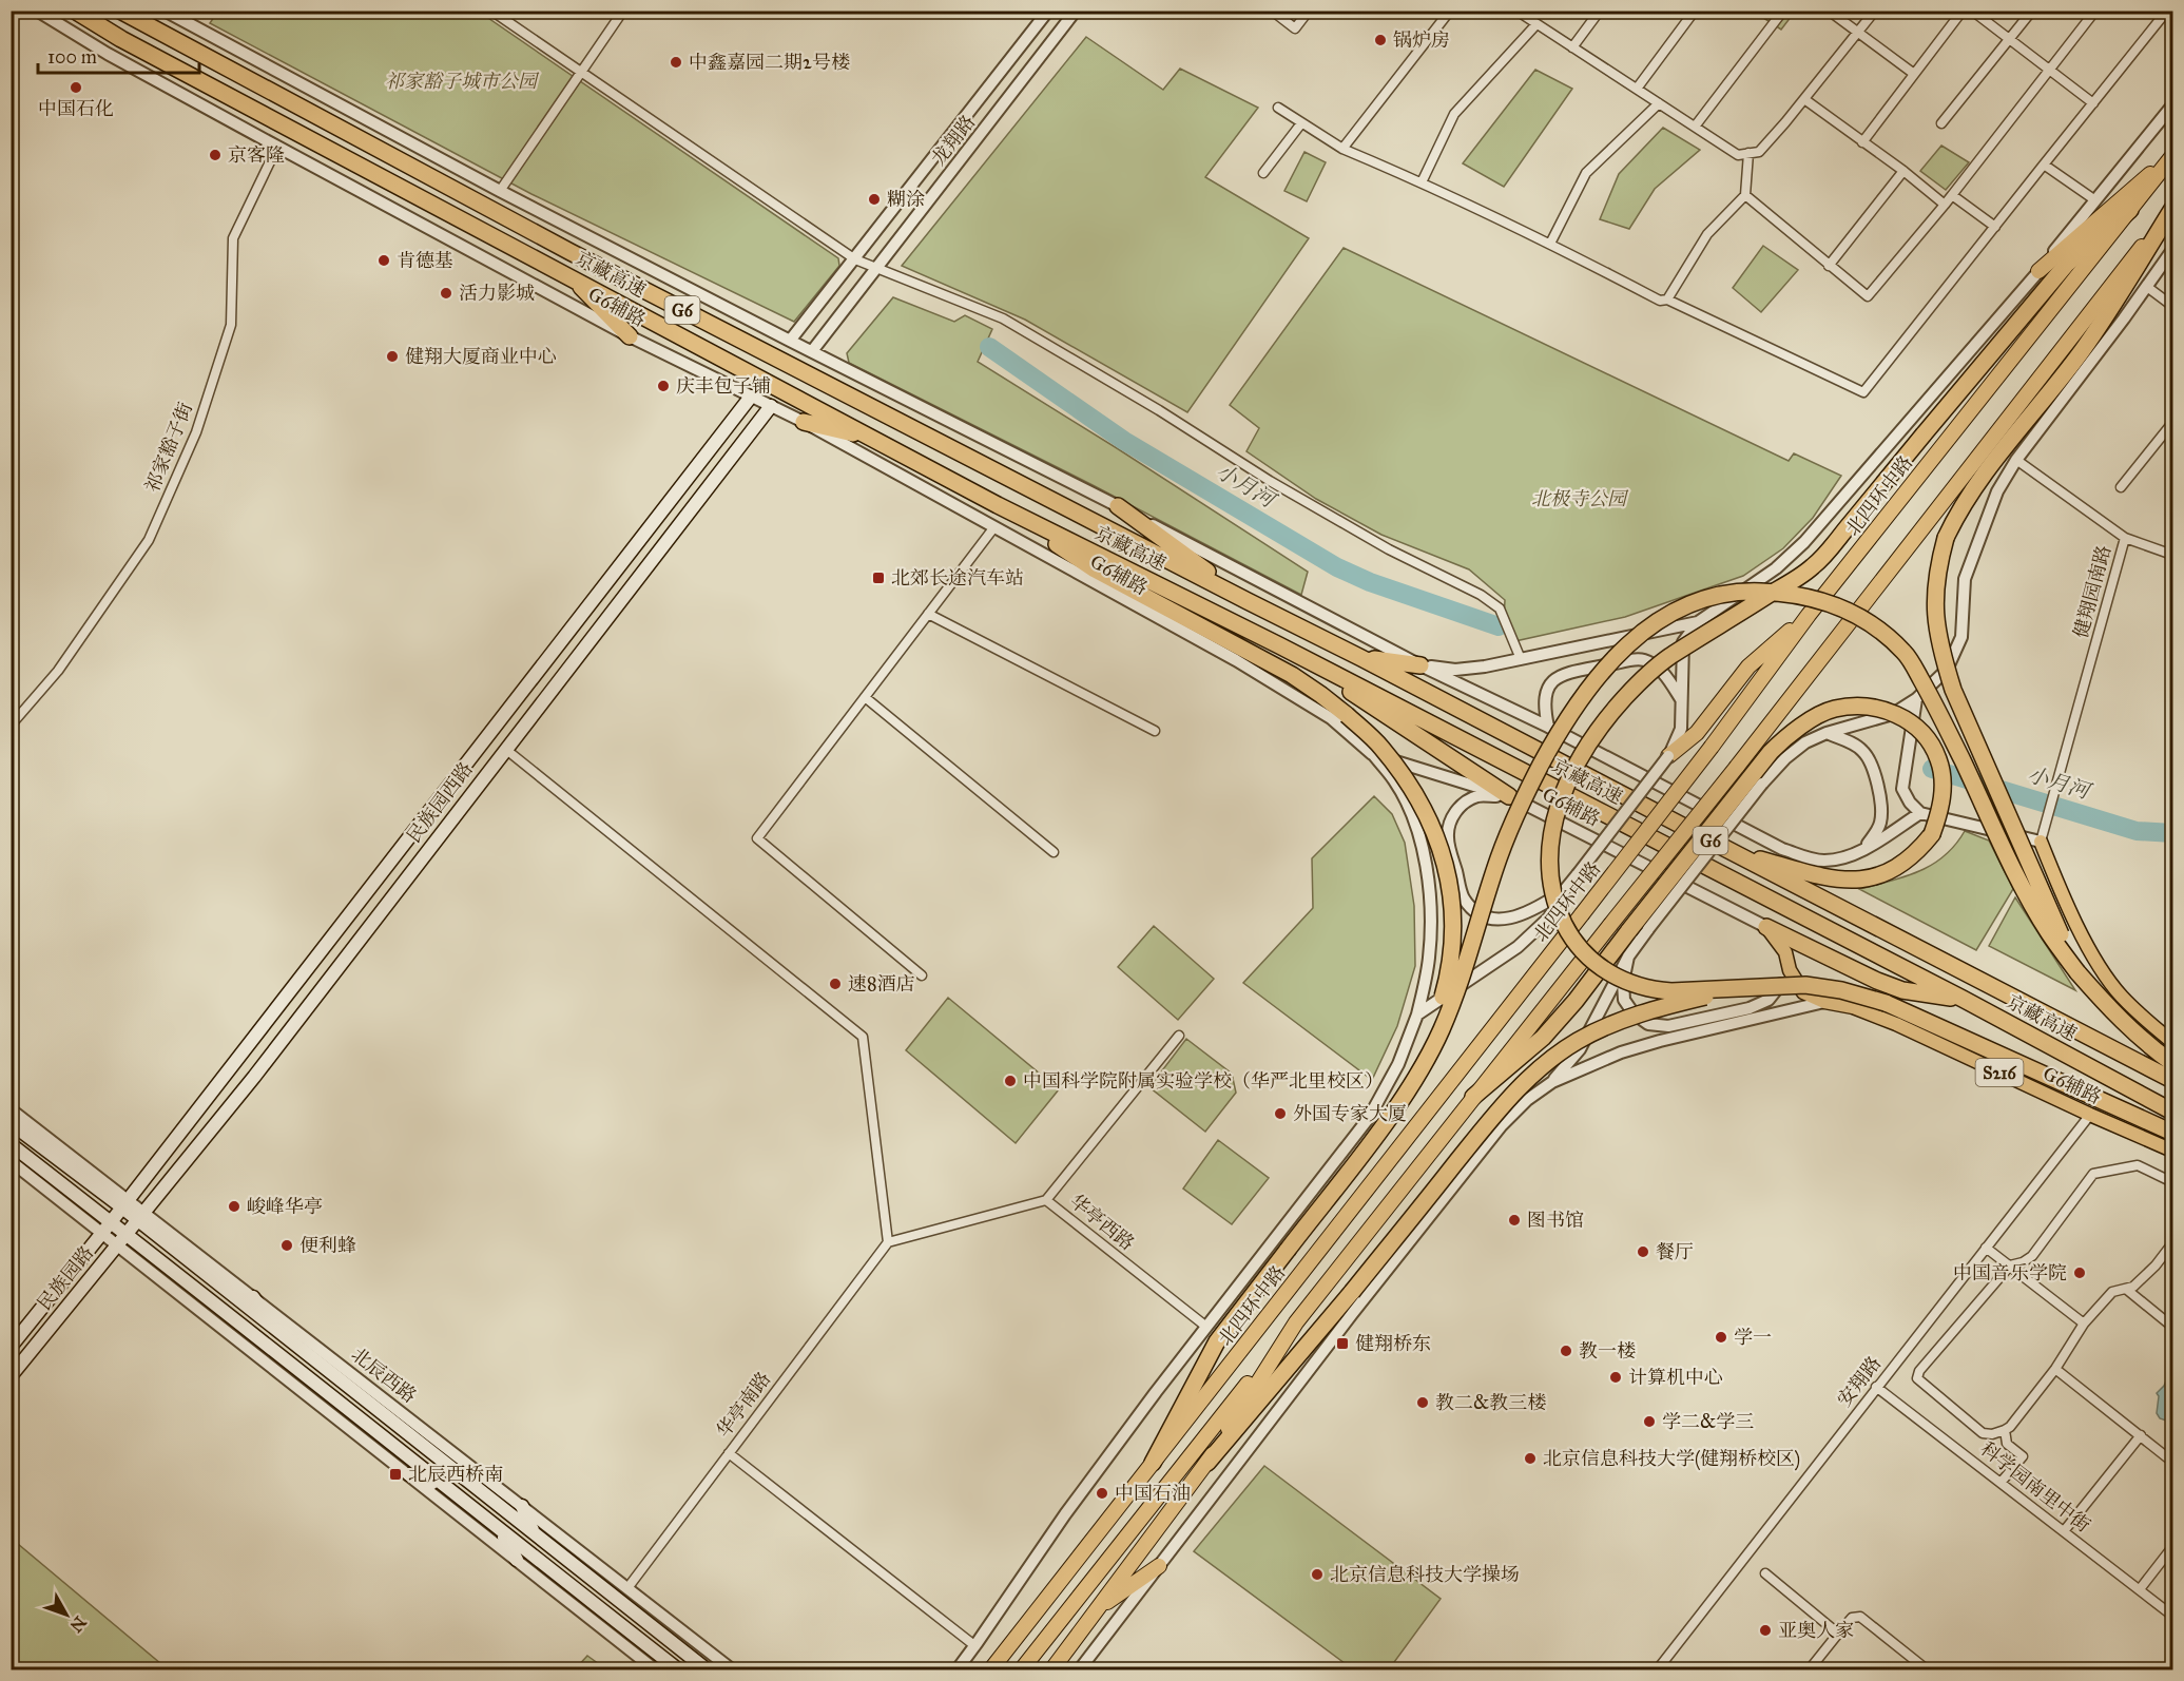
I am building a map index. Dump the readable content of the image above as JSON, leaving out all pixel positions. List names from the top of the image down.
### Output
{
  "streets": {
    "highway": ["京藏高速", "G6", "北四环中路"],
    "main road": [
      "G6辅路",
      "民族园西路",
      "S216",
      "民族园路",
      "北辰西路"
    ],
    "street": [
      "龙翔路",
      "祁家豁子街",
      "健翔园南路",
      "华亭西路",
      "安翔路",
      "华亭南路",
      "科学园南里中街"
    ]
  },
  "crossings": [
    ["G6辅路", "祁家豁子街"],
    ["G6辅路", "民族园西路"],
    ["G6辅路", "安翔路"],
    ["北四环中路", "华亭西路"],
    ["民族园西路", "民族园路"],
    ["民族园西路", "北辰西路"],
    ["华亭西路", "华亭南路"],
    ["北辰西路", "华亭南路"],
    ["安翔路", "科学园南里中街"]
  ],
  "water": ["小月河"],
  "parks": ["祁家豁子城市公园", "北极寺公园"],
  "places": {
    "other": [
      "锅炉房",
      "中鑫嘉园二期2号楼",
      "中国石化",
      "京客隆",
      "糊涂",
      "肯德基",
      "活力影城",
      "健翔大厦商业中心",
      "庆丰包子铺",
      "速8酒店",
      "中国科学院附属实验学校（华严北里校区）",
      "外国专家大厦",
      "峻峰华亭",
      "图书馆",
      "便利蜂",
      "餐厅",
      "中国音乐学院",
      "学一",
      "教一楼",
      "计算机中心",
      "教二&教三楼",
      "学二&学三",
      "北京信息科技大学(健翔桥校区)",
      "中国石油",
      "北京信息科技大学操场",
      "亚奥人家"
    ],
    "transit": ["北郊长途汽车站", "健翔桥东", "北辰西桥南"]
  },
  "scale_bar": "100 m",
  "north": "bottom right"
}
